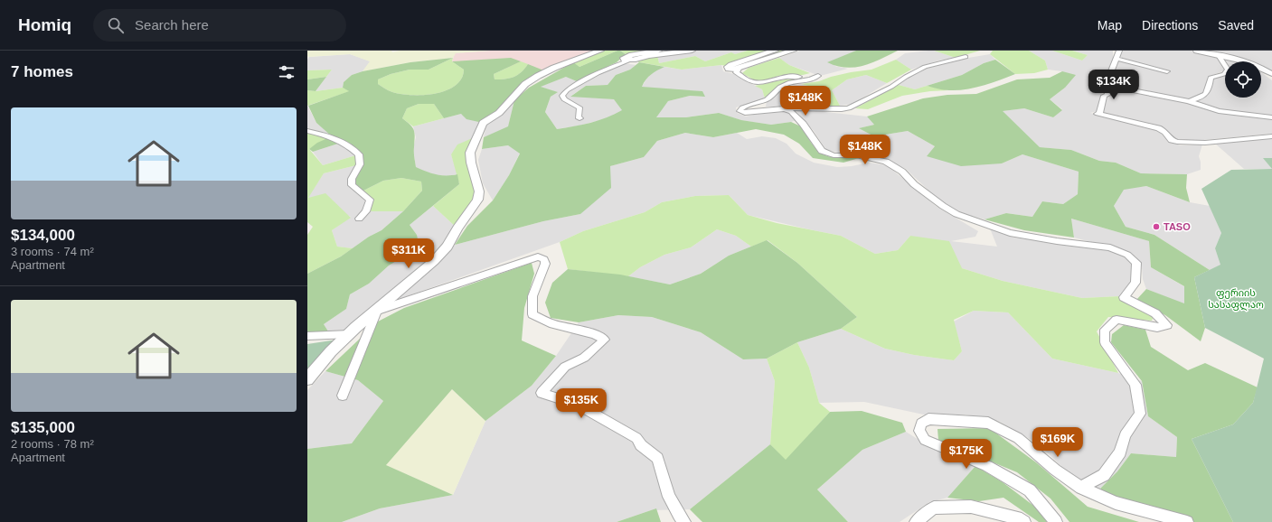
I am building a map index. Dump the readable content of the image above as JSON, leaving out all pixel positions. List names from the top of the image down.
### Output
{
  "parks": ["ფერიის სასაფლაო"],
  "places": ["TASO"],
  "page": {
    "header": "Homiq",
    "search": "Search here",
    "nav": ["Map", "Directions", "Saved"],
    "heading": "7 homes",
    "price": [
      "$134K",
      "$148K",
      "$148K",
      "$311K",
      "$135K",
      "$169K",
      "$175K"
    ],
    "list": [
      {
        "name": "$134,000",
        "note": "3 rooms · 74 m² · Apartment"
      },
      {
        "name": "$135,000",
        "note": "2 rooms · 78 m² · Apartment"
      }
    ]
  }
}
